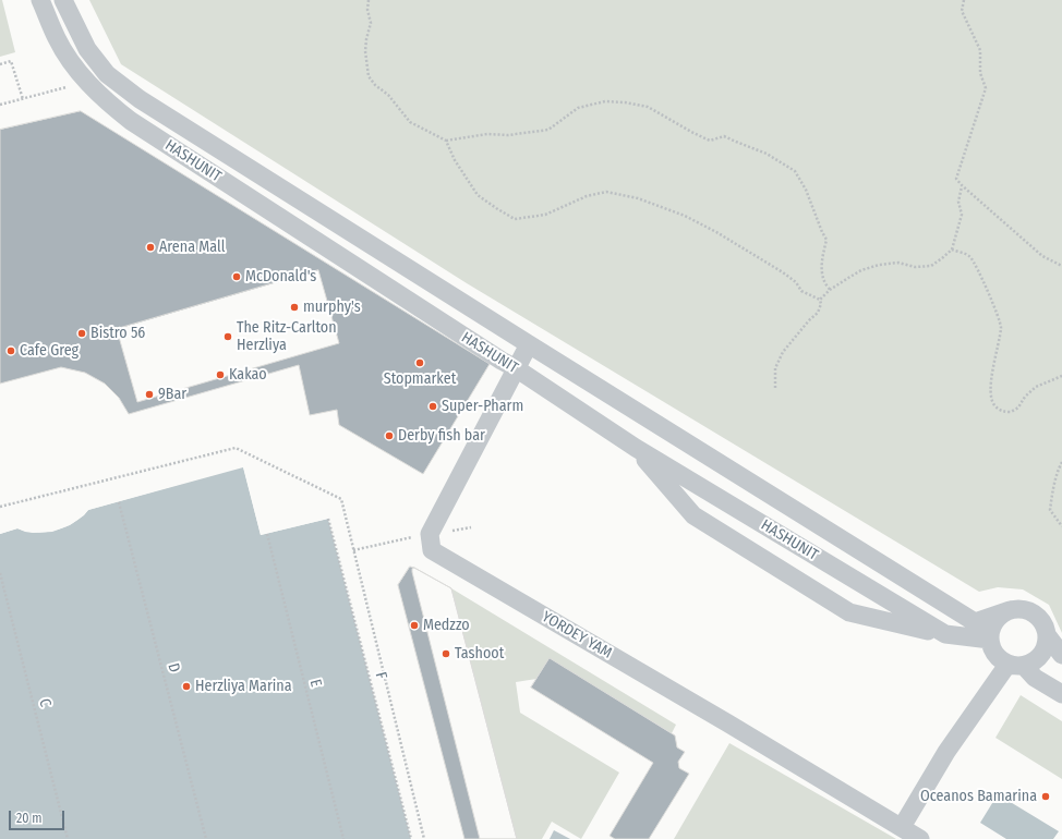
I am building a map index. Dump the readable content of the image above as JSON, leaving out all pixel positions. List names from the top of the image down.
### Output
{
  "streets": {
    "street": ["HASHUNIT", "YORDEY YAM"],
    "path": [
      "D",
      "F",
      "E",
      "C"
    ]
  },
  "crossings": [
    ["HASHUNIT", "YORDEY YAM"]
  ],
  "places": [
    "Arena Mall",
    "McDonald's",
    "murphy's",
    "Bistro 56",
    "The Ritz-Carlton Herzliya",
    "Cafe Greg",
    "Stopmarket",
    "Kakao",
    "9Bar",
    "Super-Pharm",
    "Derby fish bar",
    "Medzzo",
    "Tashoot",
    "Herzliya Marina",
    "Oceanos Bamarina"
  ],
  "scale_bar": "20 m"
}
